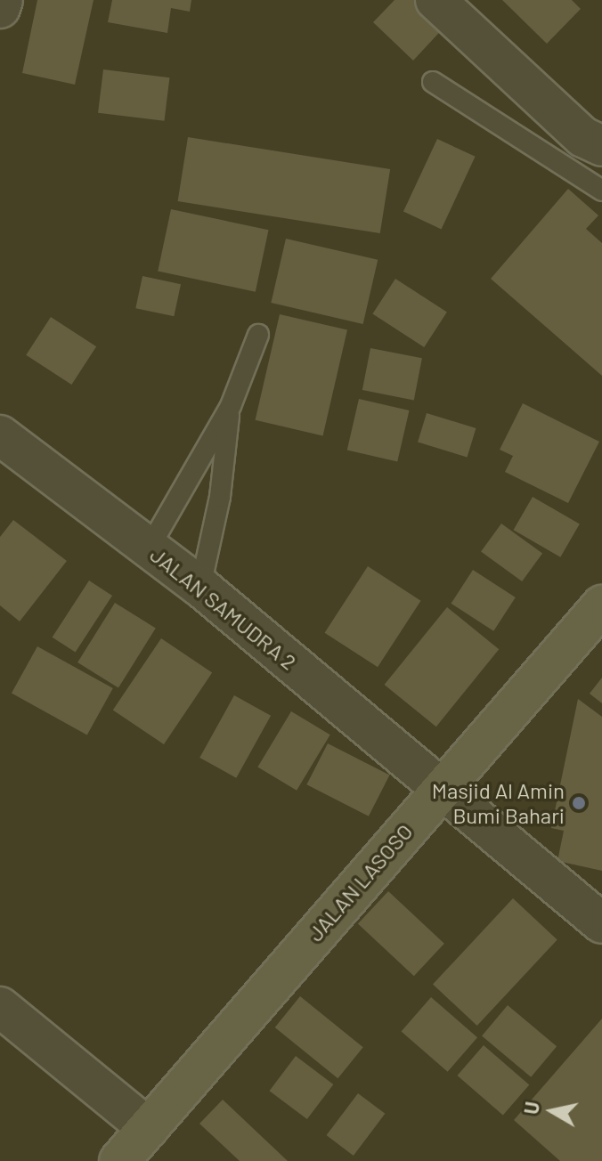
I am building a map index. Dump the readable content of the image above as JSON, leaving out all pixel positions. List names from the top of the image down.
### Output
{
  "streets": {
    "street": ["JALAN SAMUDRA 2", "JALAN LASOSO"]
  },
  "crossings": [
    ["JALAN SAMUDRA 2", "JALAN LASOSO"]
  ],
  "places": ["Masjid Al Amin Bumi Bahari"],
  "north": "left"
}
